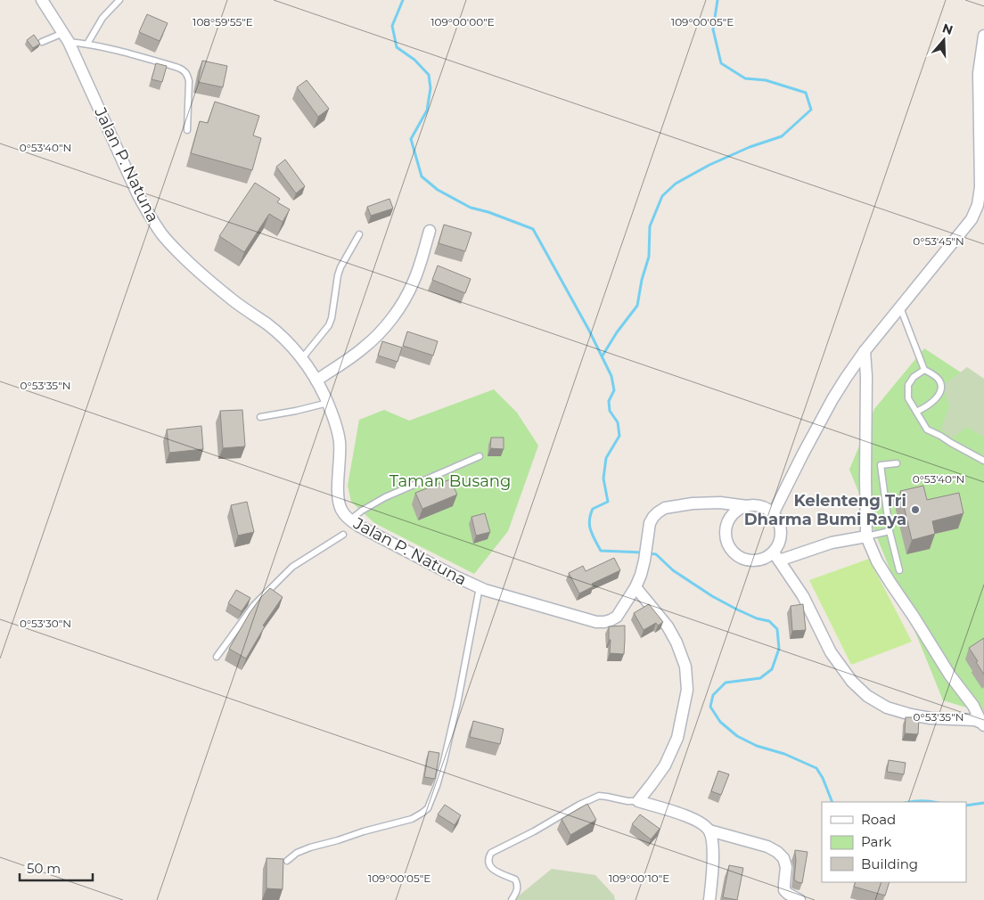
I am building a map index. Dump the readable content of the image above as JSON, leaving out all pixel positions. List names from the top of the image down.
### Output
{
  "streets": {
    "street": ["Jalan P. Natuna"]
  },
  "parks": ["Taman Busang"],
  "places": ["Kelenteng Tri Dharma Bumi Raya"],
  "legend": ["Road", "Park", "Building"],
  "scale_bar": "50 m",
  "north": "top",
  "coordinates": [
    "108°59'55\"E",
    "109°00'00\"E",
    "109°00'05\"E",
    "0°53'40\"N",
    "0°53'45\"N",
    "0°53'35\"N",
    "0°53'30\"N",
    "109°00'10\"E"
  ]
}
